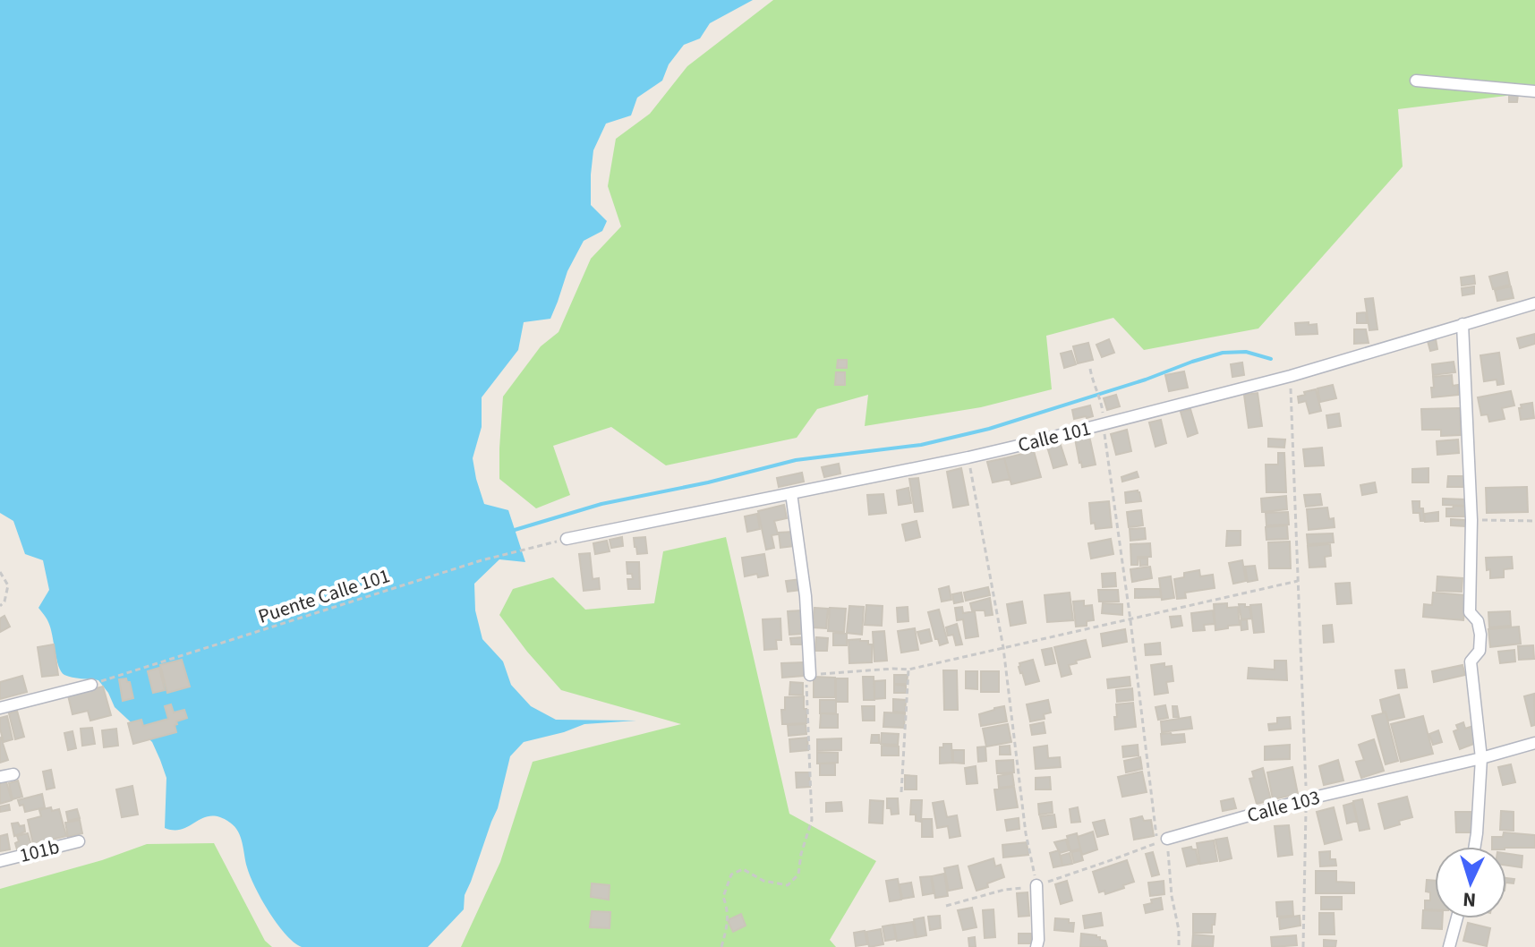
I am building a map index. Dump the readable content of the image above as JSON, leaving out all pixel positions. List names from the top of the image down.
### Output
{
  "streets": {
    "street": ["Calle 101", "Calle 103", "101b"],
    "path": ["Puente Calle 101"]
  },
  "crossings": [
    ["Calle 101", "Puente Calle 101"]
  ],
  "north": "bottom"
}
